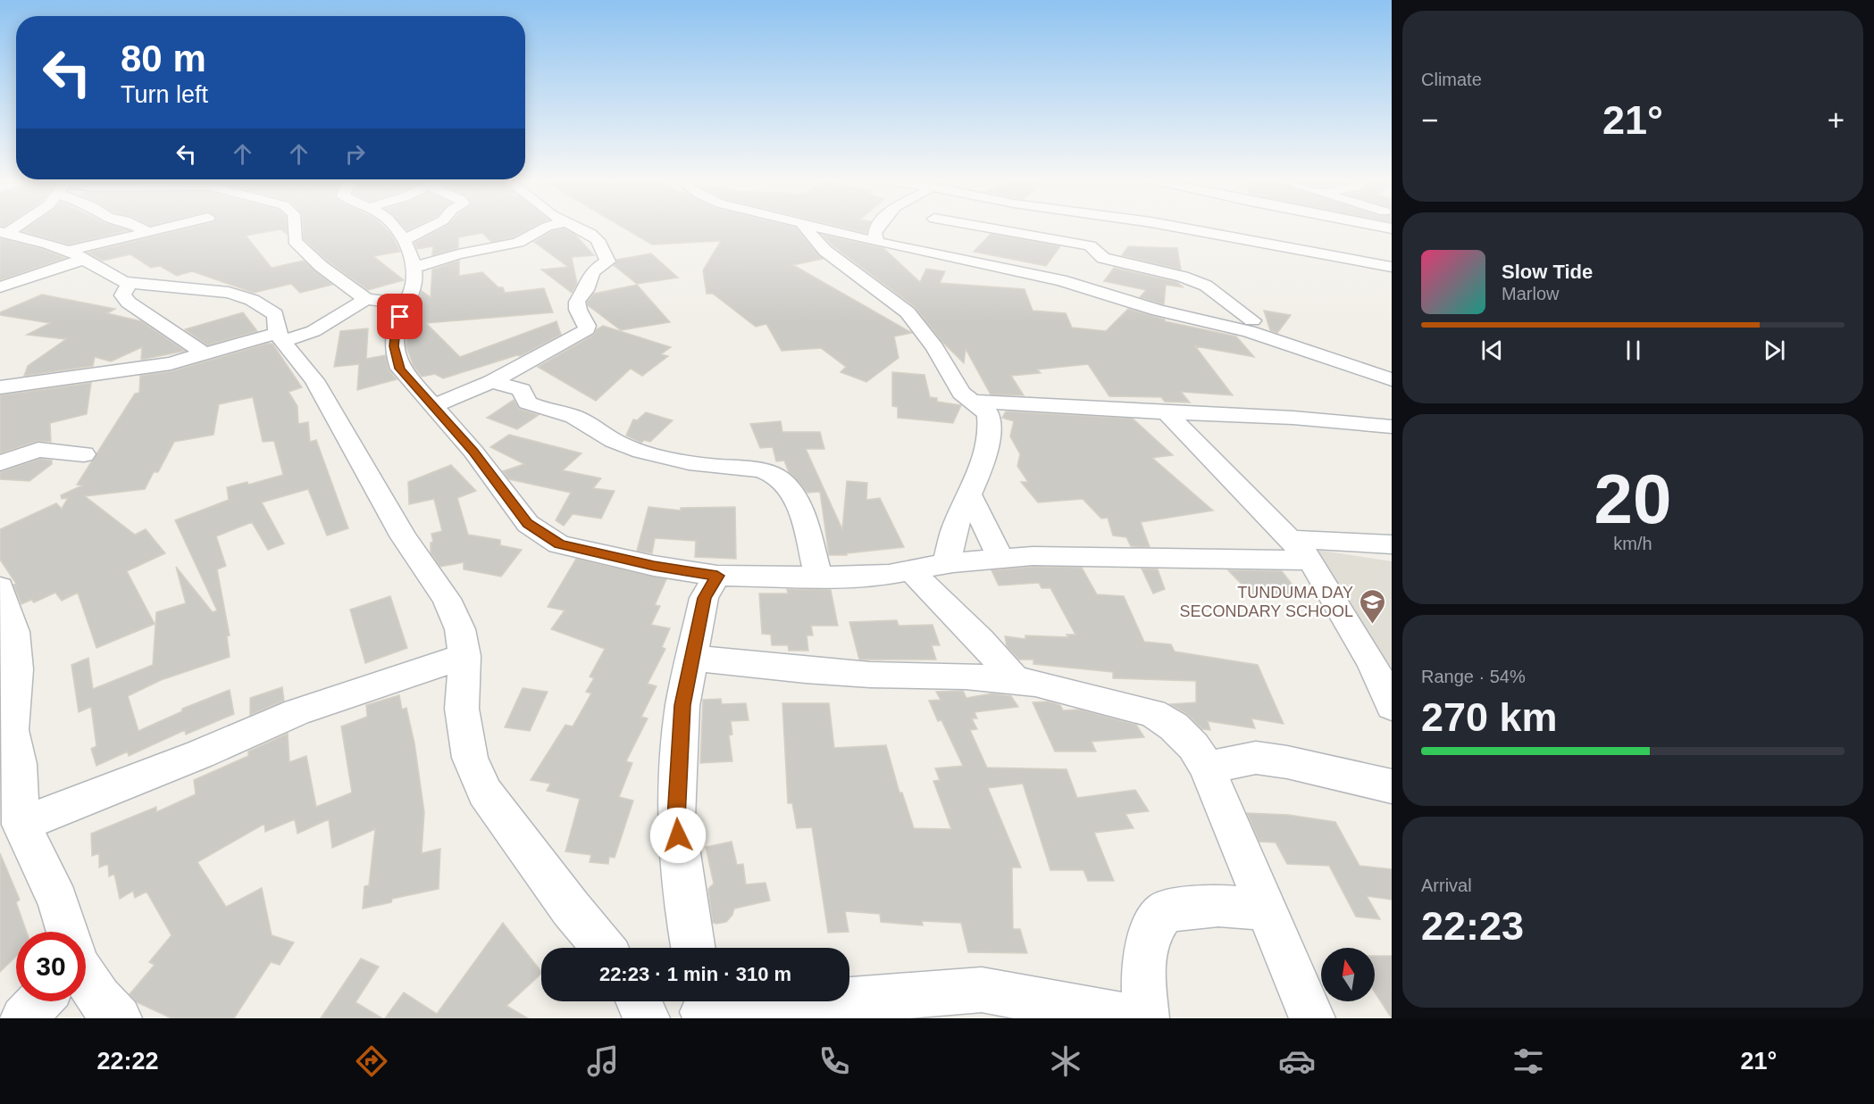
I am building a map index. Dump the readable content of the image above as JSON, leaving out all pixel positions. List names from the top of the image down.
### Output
{
  "places": {
    "school or university": ["TUNDUMA DAY SECONDARY SCHOOL"]
  },
  "north": "top",
  "page": {
    "tile": [
      "Climate",
      ["20", "km/h"],
      ["Range · 54%", "270 km"],
      ["Arrival", "22:23"]
    ],
    "turn": ["80 m", "Turn left"],
    "heat": ["−", "21°", "+"],
    "song": ["Slow Tide", "Marlow"],
    "limit": "30",
    "trip": "22:23 · 1 min · 310 m",
    "tabs": ["22:22", "21°"]
  }
}
